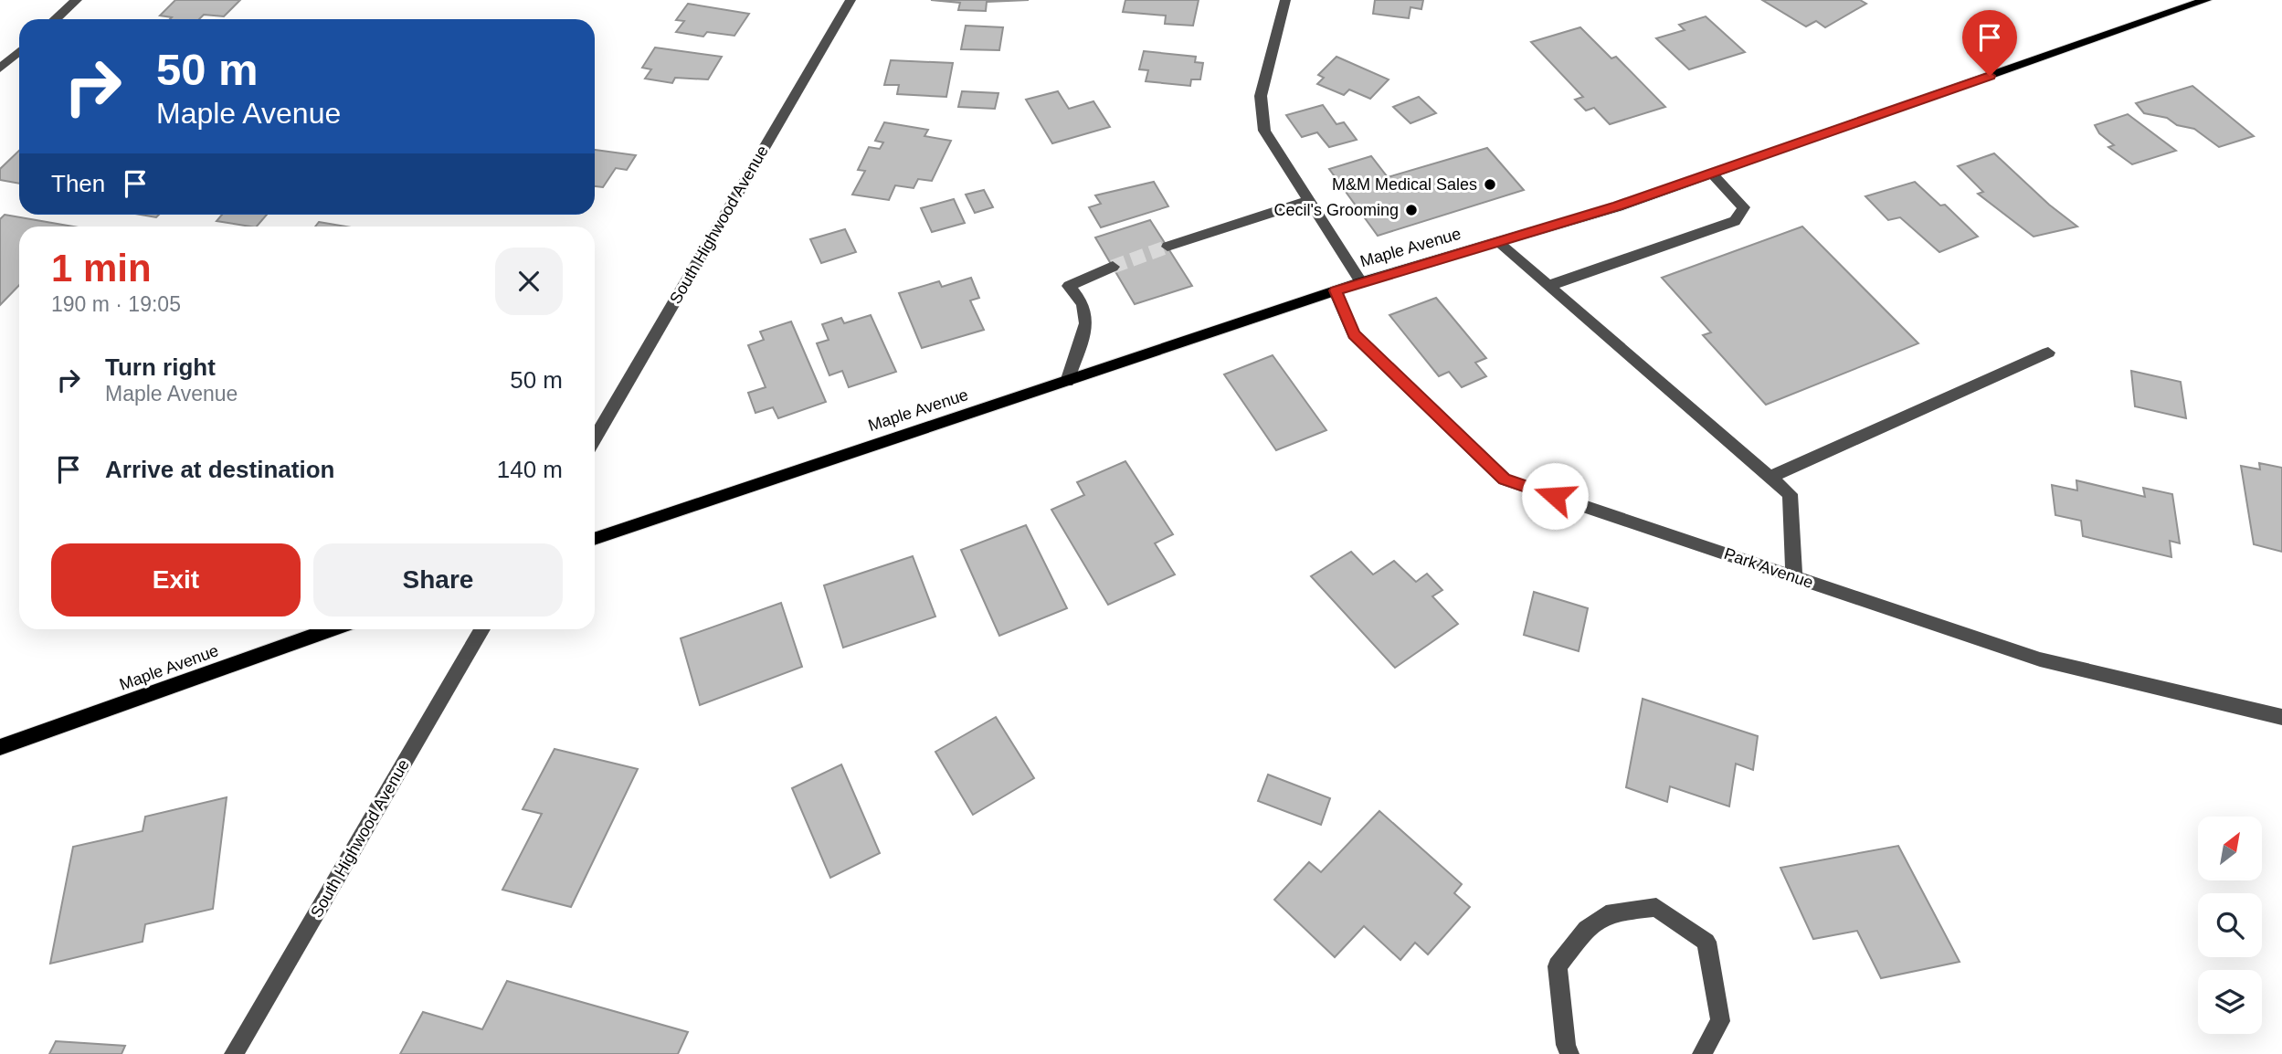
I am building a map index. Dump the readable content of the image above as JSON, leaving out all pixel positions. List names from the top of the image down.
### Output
{
  "streets": {
    "main road": ["Maple Avenue"],
    "street": ["South Highwood Avenue", "Park Avenue"]
  },
  "crossings": [
    ["Maple Avenue", "Park Avenue"]
  ],
  "places": ["M&M Medical Sales", "Cecil's Grooming"],
  "north": "top right",
  "page": {
    "turn": ["50 m", "Maple Avenue"],
    "then": "Then",
    "heading": ["1 min", "190 m · 19:05"],
    "list": [
      {
        "name": "Turn right",
        "note": "Maple Avenue",
        "value": "50 m"
      },
      {
        "name": "Arrive at destination",
        "value": "140 m"
      }
    ],
    "buttons": ["Exit", "Share"]
  }
}
